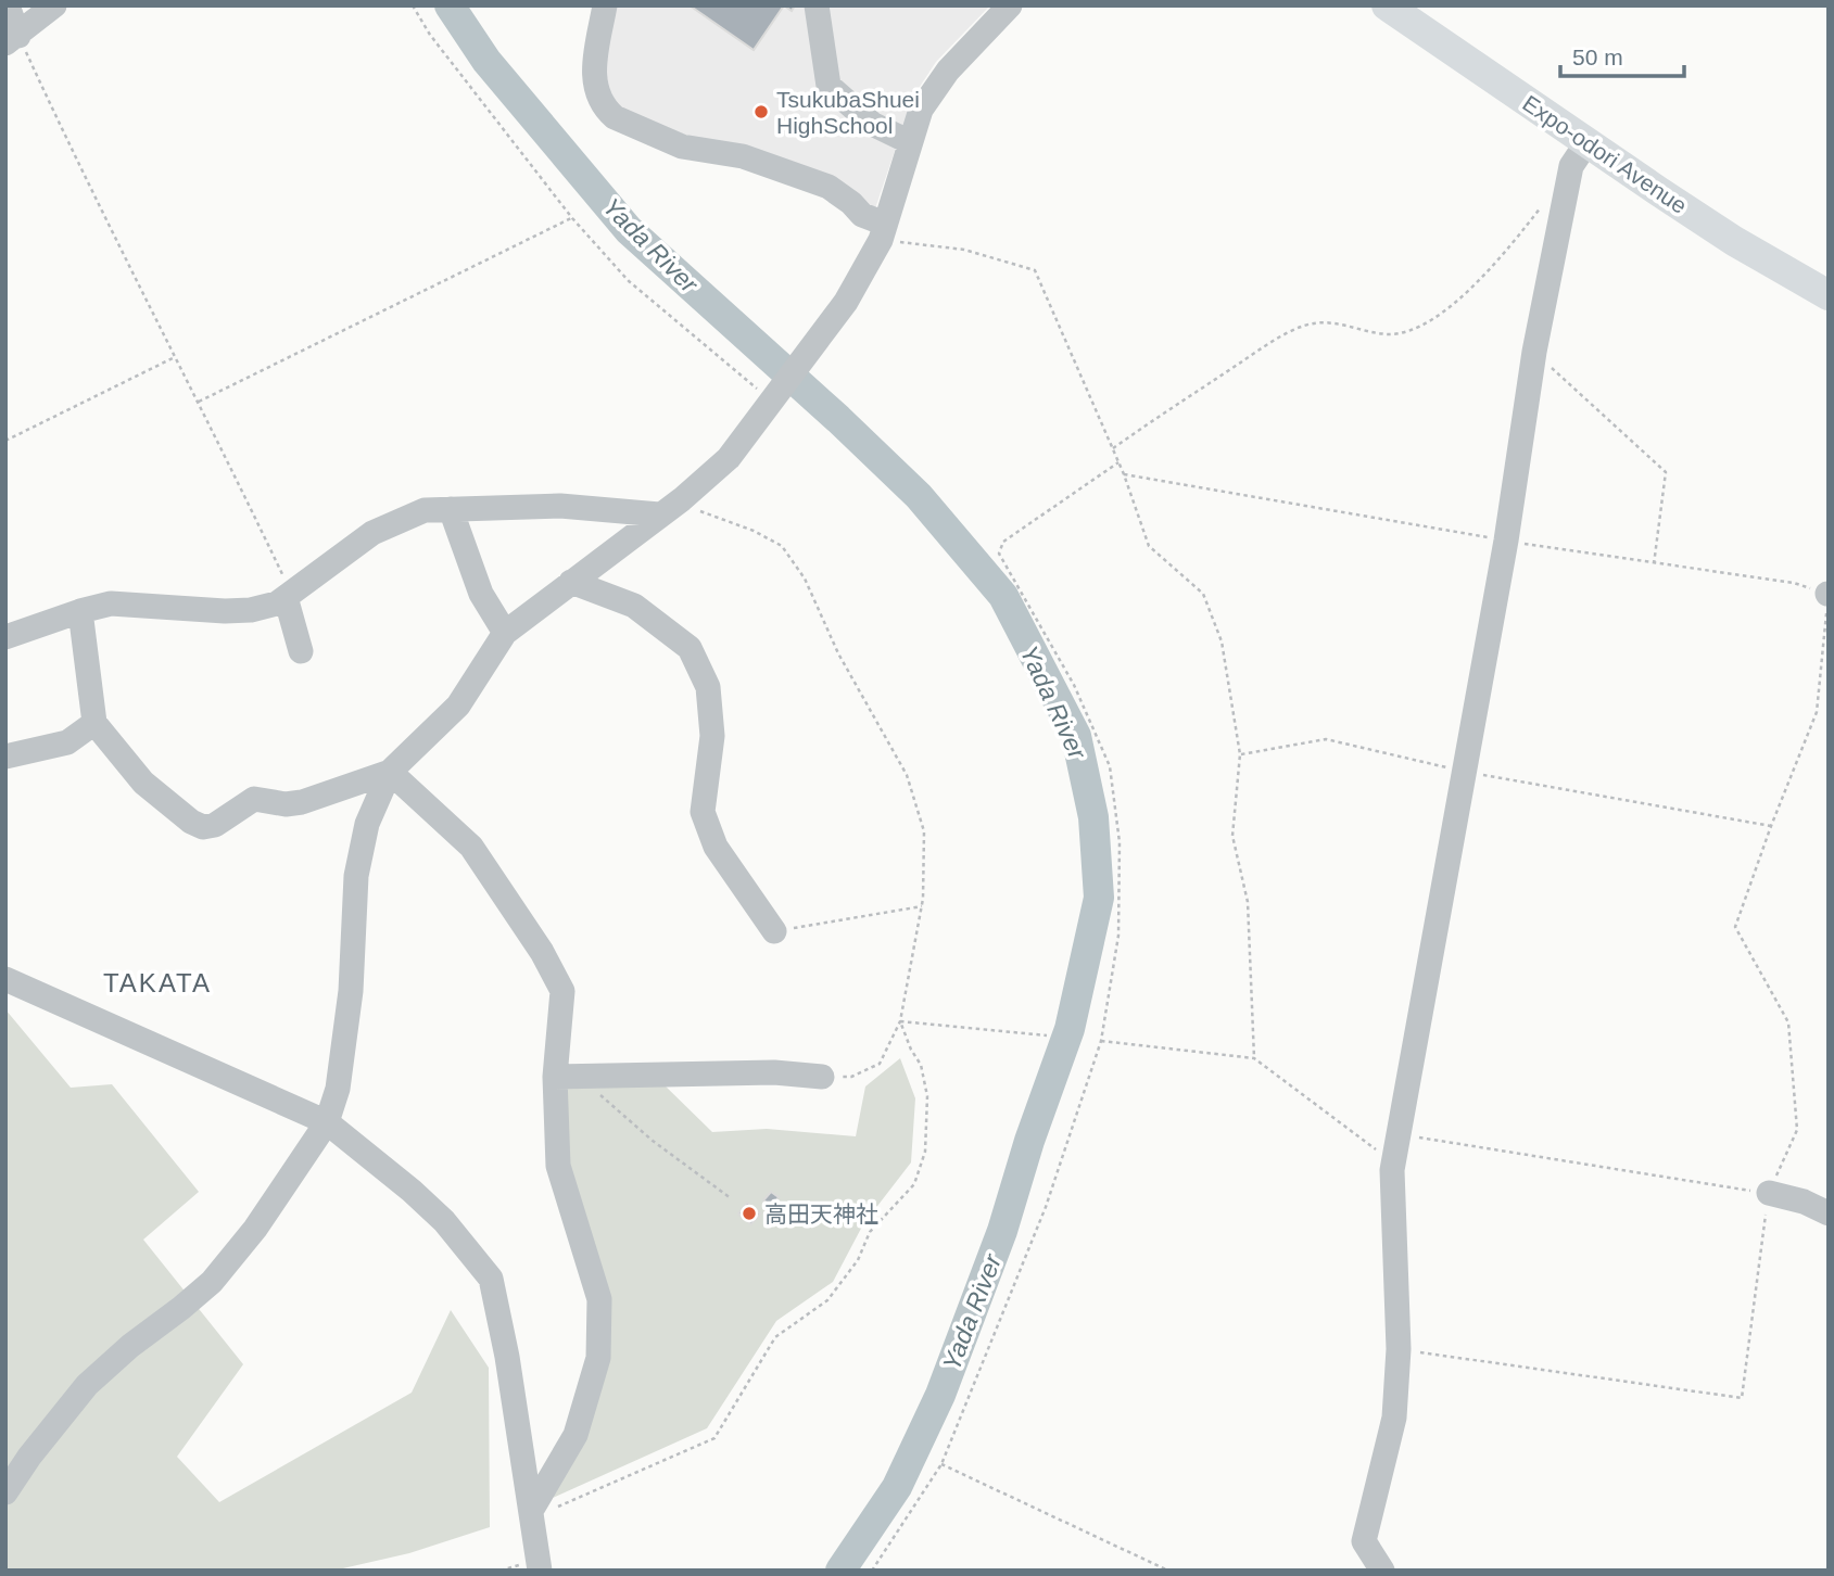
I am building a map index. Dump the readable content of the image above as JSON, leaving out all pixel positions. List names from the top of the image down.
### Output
{
  "streets": {
    "main road": ["Expo-odori Avenue"]
  },
  "districts": ["TAKATA"],
  "water": ["Yada River"],
  "places": ["TsukubaShuei HighSchool", "高田天神社"],
  "scale_bar": "50 m"
}
